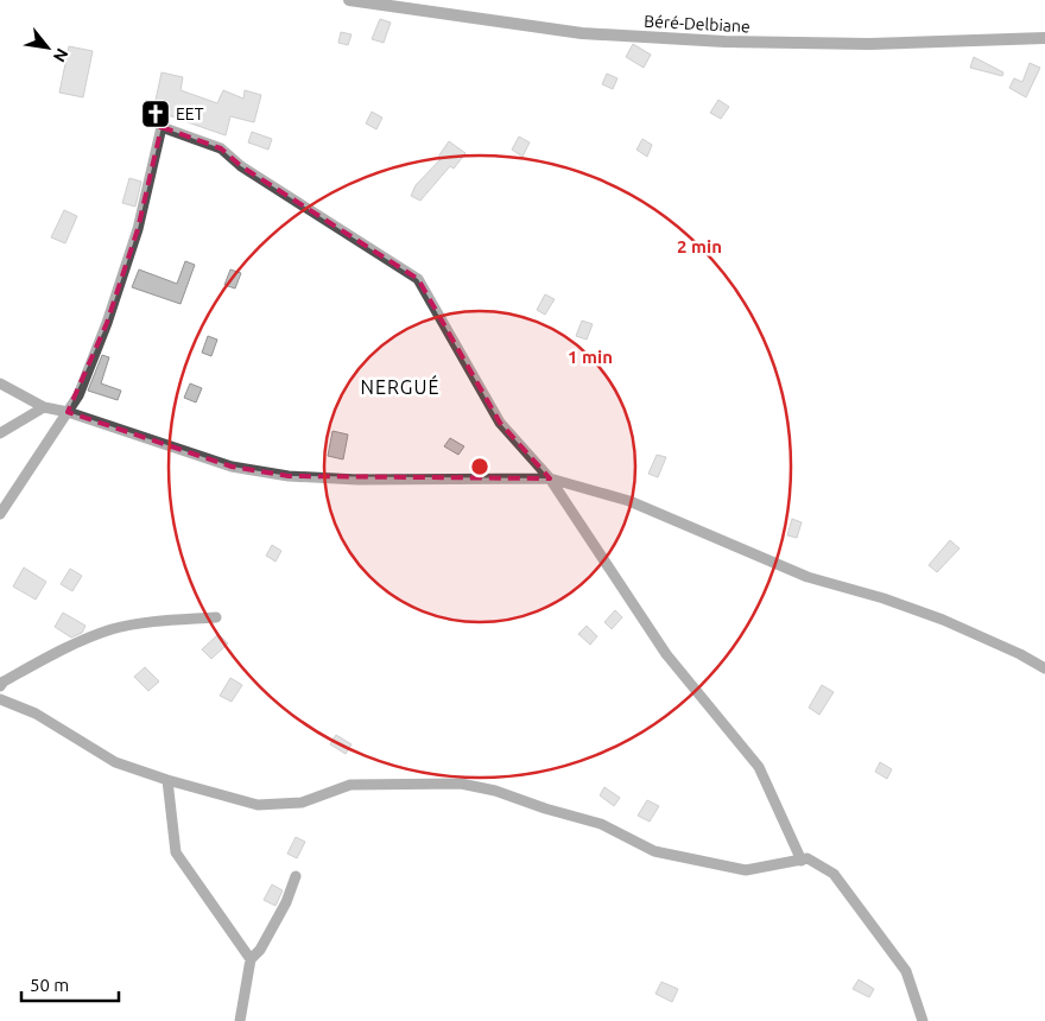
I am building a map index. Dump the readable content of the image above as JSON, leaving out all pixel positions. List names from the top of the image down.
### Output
{
  "streets": {
    "street": ["Béré-Delbiane"]
  },
  "districts": ["NERGUÉ"],
  "places": {
    "church": ["EET"]
  },
  "scale_bar": "50 m",
  "north": "bottom right",
  "rings": ["2 min", "1 min"]
}
